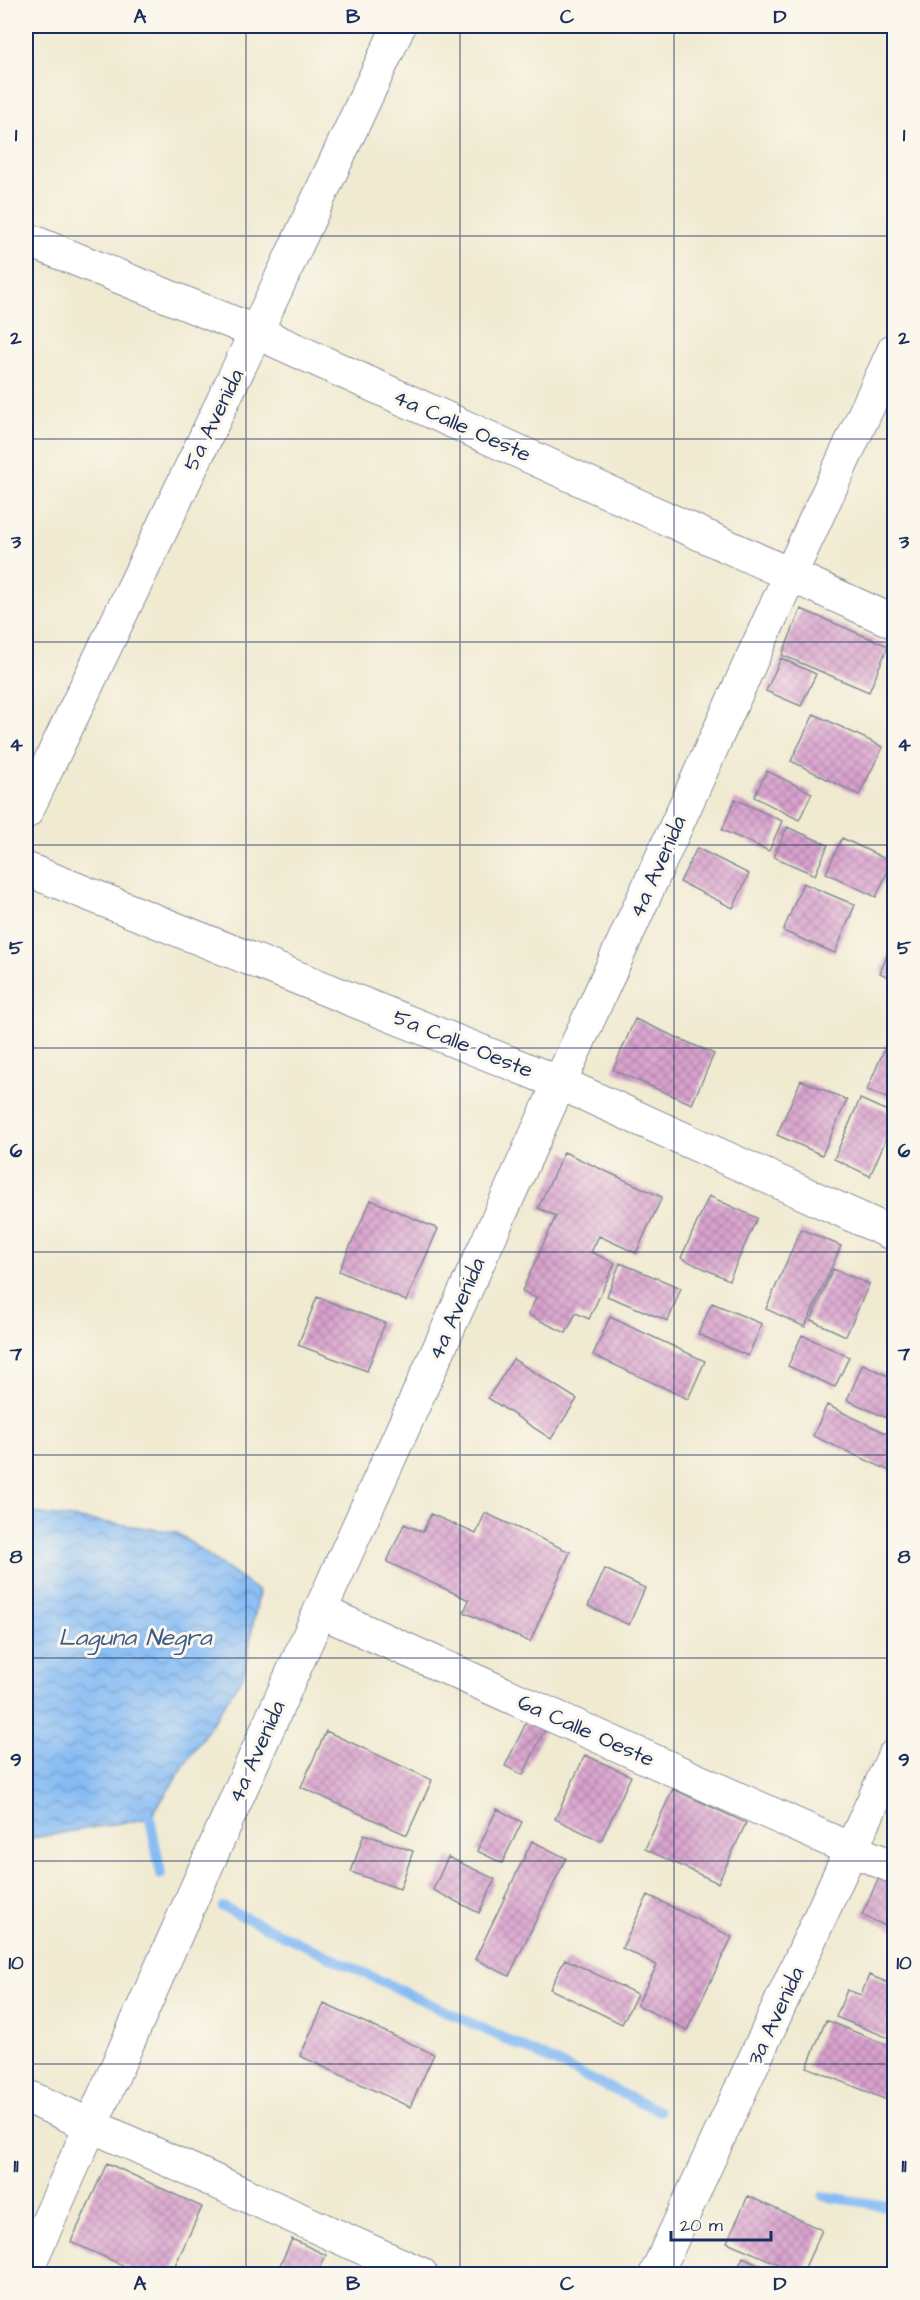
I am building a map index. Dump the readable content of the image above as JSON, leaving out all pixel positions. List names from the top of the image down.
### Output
{
  "streets": {
    "street": [
      "5a Avenida",
      "4a Calle Oeste",
      "4a Avenida",
      "5a Calle Oeste",
      "6a Calle Oeste",
      "3a Avenida"
    ]
  },
  "crossings": [
    ["5a Avenida", "4a Calle Oeste"],
    ["4a Calle Oeste", "4a Avenida"],
    ["4a Avenida", "5a Calle Oeste"],
    ["4a Avenida", "6a Calle Oeste"],
    ["6a Calle Oeste", "3a Avenida"]
  ],
  "water": ["Laguna Negra"],
  "scale_bar": "20 m",
  "grid": {
    "columns": [
      "A",
      "B",
      "C",
      "D"
    ],
    "rows": [
      "1",
      "2",
      "3",
      "4",
      "5",
      "6",
      "7",
      "8",
      "9",
      "10",
      "11"
    ]
  }
}
